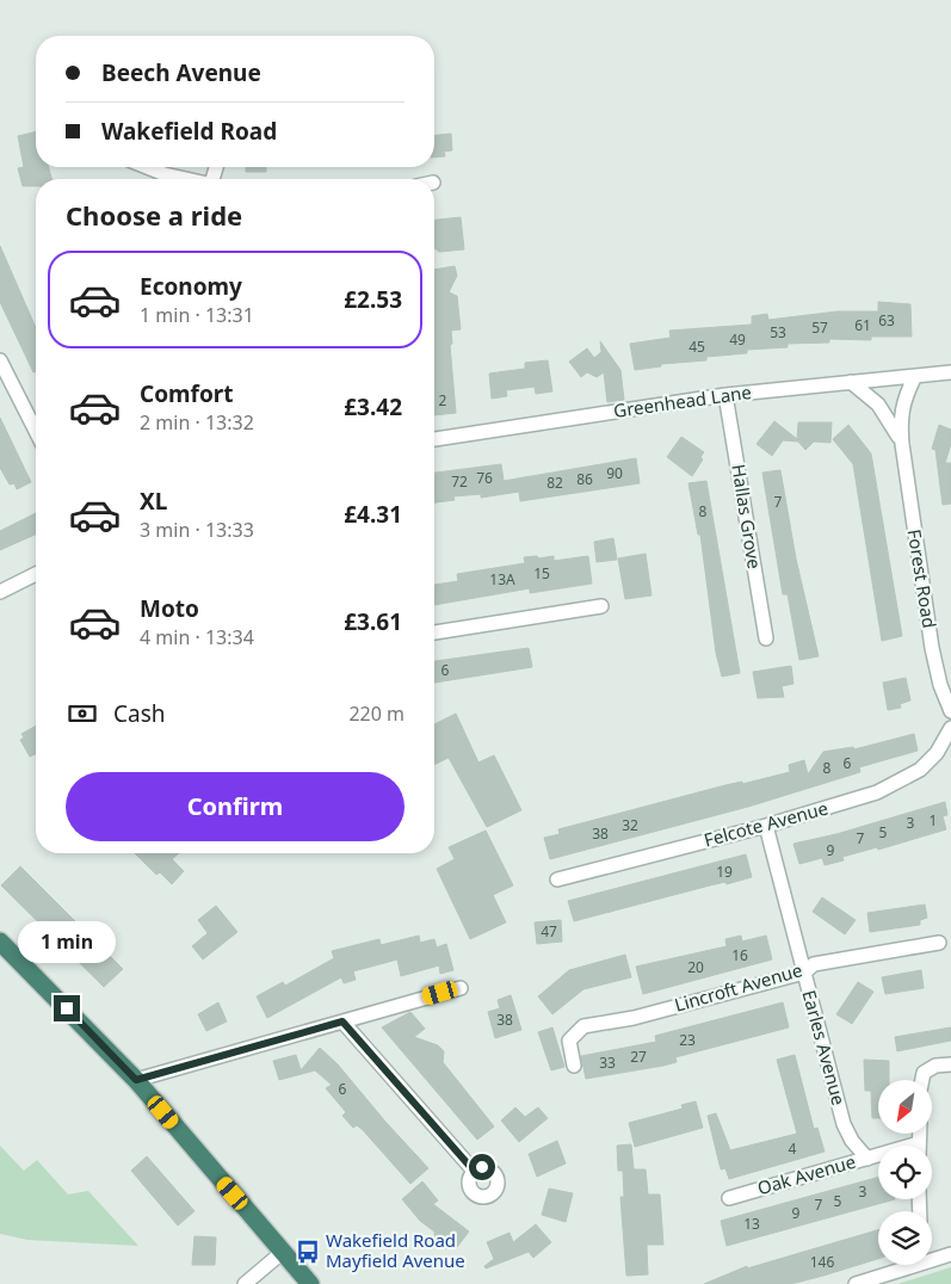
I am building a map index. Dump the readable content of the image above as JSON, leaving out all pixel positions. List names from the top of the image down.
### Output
{
  "streets": {
    "street": [
      "Greenhead Lane",
      "Hallas Grove",
      "Forest Road",
      "Felcote Avenue",
      "Lincroft Avenue",
      "Earles Avenue",
      "Oak Avenue"
    ]
  },
  "crossings": [
    ["Greenhead Lane", "Hallas Grove"],
    ["Greenhead Lane", "Forest Road"],
    ["Felcote Avenue", "Earles Avenue"],
    ["Lincroft Avenue", "Earles Avenue"],
    ["Earles Avenue", "Oak Avenue"]
  ],
  "places": {
    "bus stop": ["Wakefield Road Mayfield Avenue"]
  },
  "house_numbers": [
    "63",
    "61",
    "57",
    "53",
    "49",
    "45",
    "2",
    "90",
    "76",
    "86",
    "72",
    "82",
    "7",
    "8",
    "15",
    "13A",
    "6",
    "6",
    "8",
    "1",
    "3",
    "32",
    "5",
    "38",
    "7",
    "9",
    "19",
    "47",
    "16",
    "20",
    "38",
    "23",
    "27",
    "33",
    "6",
    "4",
    "3",
    "5",
    "7",
    "9",
    "13",
    "146"
  ],
  "north": "bottom left",
  "page": {
    "banner": ["Beech Avenue", "Wakefield Road"],
    "heading": "Choose a ride",
    "list": [
      {
        "name": "Economy",
        "note": "1 min · 13:31",
        "value": "£2.53"
      },
      {
        "name": "Comfort",
        "note": "2 min · 13:32",
        "value": "£3.42"
      },
      {
        "name": "XL",
        "note": "3 min · 13:33",
        "value": "£4.31"
      },
      {
        "name": "Moto",
        "note": "4 min · 13:34",
        "value": "£3.61"
      }
    ],
    "pay": ["Cash", "220 m"],
    "buttons": "Confirm",
    "bubble": "1 min"
  }
}
